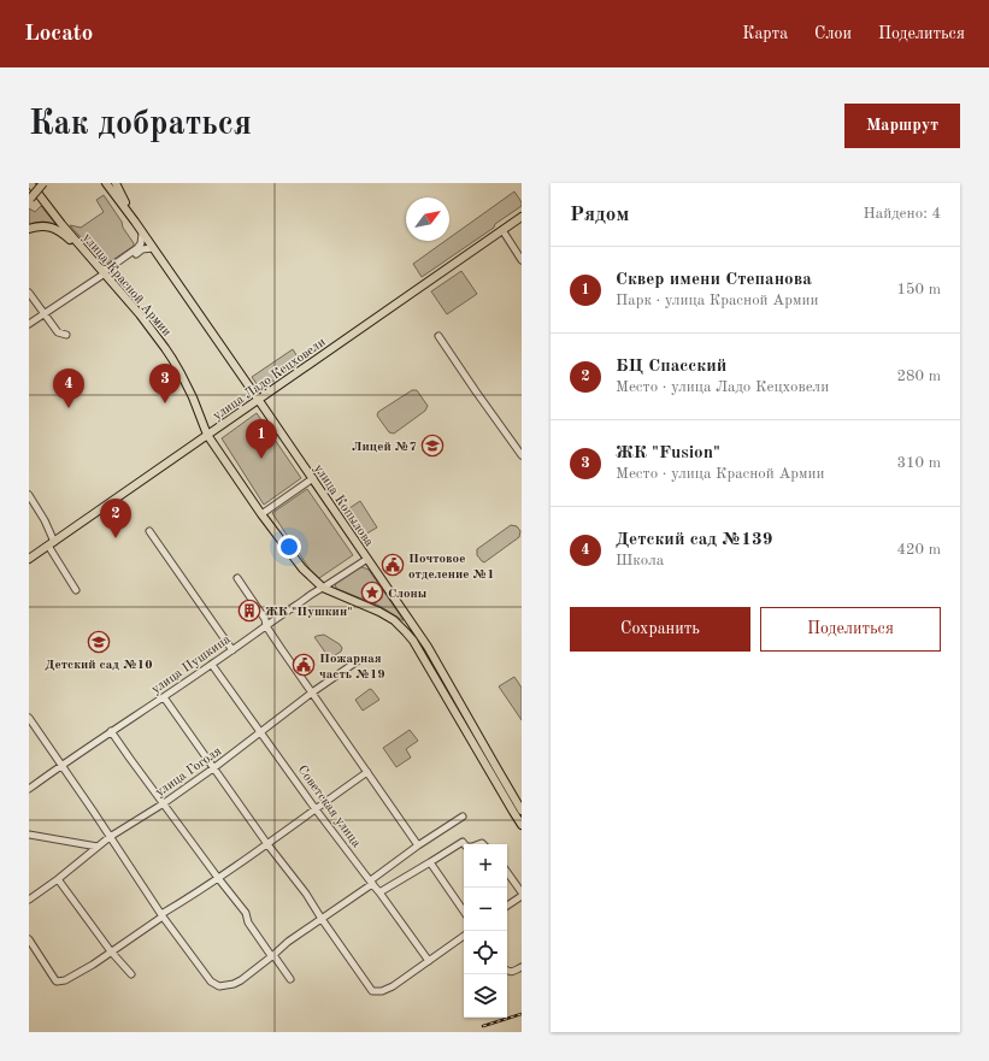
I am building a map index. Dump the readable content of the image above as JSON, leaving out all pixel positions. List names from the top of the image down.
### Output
{
  "streets": {
    "main road": ["улица Красной Армии", "улица Ладо Кецховели", "улица Копылова"],
    "street": ["улица Пушкина", "улица Гоголя", "Советская улица"]
  },
  "crossings": [
    ["улица Красной Армии", "улица Ладо Кецховели"],
    ["улица Красной Армии", "улица Пушкина"],
    ["улица Ладо Кецховели", "улица Копылова"],
    ["улица Копылова", "улица Пушкина"],
    ["улица Пушкина", "Советская улица"],
    ["улица Гоголя", "Советская улица"]
  ],
  "places": {
    "school or university": ["Лицей №7", "Детский сад №10"],
    "public building": ["Почтовое отделение №1", "Пожарная часть №19"],
    "place": ["Слоны"],
    "building": ["ЖК \"Пушкин\""]
  },
  "north": "top right",
  "page": {
    "header": "Locato",
    "nav": ["Карта", "Слои", "Поделиться"],
    "buttons": [
      "Маршрут",
      ["Сохранить", "Поделиться"]
    ],
    "title": "Как добраться",
    "heading": ["Рядом", "Найдено: 4"],
    "list": [
      {
        "mark": "1",
        "name": "Сквер имени Степанова",
        "note": "Парк · улица Красной Армии",
        "value": "150 m"
      },
      {
        "mark": "2",
        "name": "БЦ Спасский",
        "note": "Место · улица Ладо Кецховели",
        "value": "280 m"
      },
      {
        "mark": "3",
        "name": "ЖК \"Fusion\"",
        "note": "Место · улица Красной Армии",
        "value": "310 m"
      },
      {
        "mark": "4",
        "name": "Детский сад №139",
        "note": "Школа",
        "value": "420 m"
      }
    ],
    "pins": [
      "3",
      "4",
      "1",
      "2"
    ],
    "map_buttons": ["+", "−"]
  }
}
